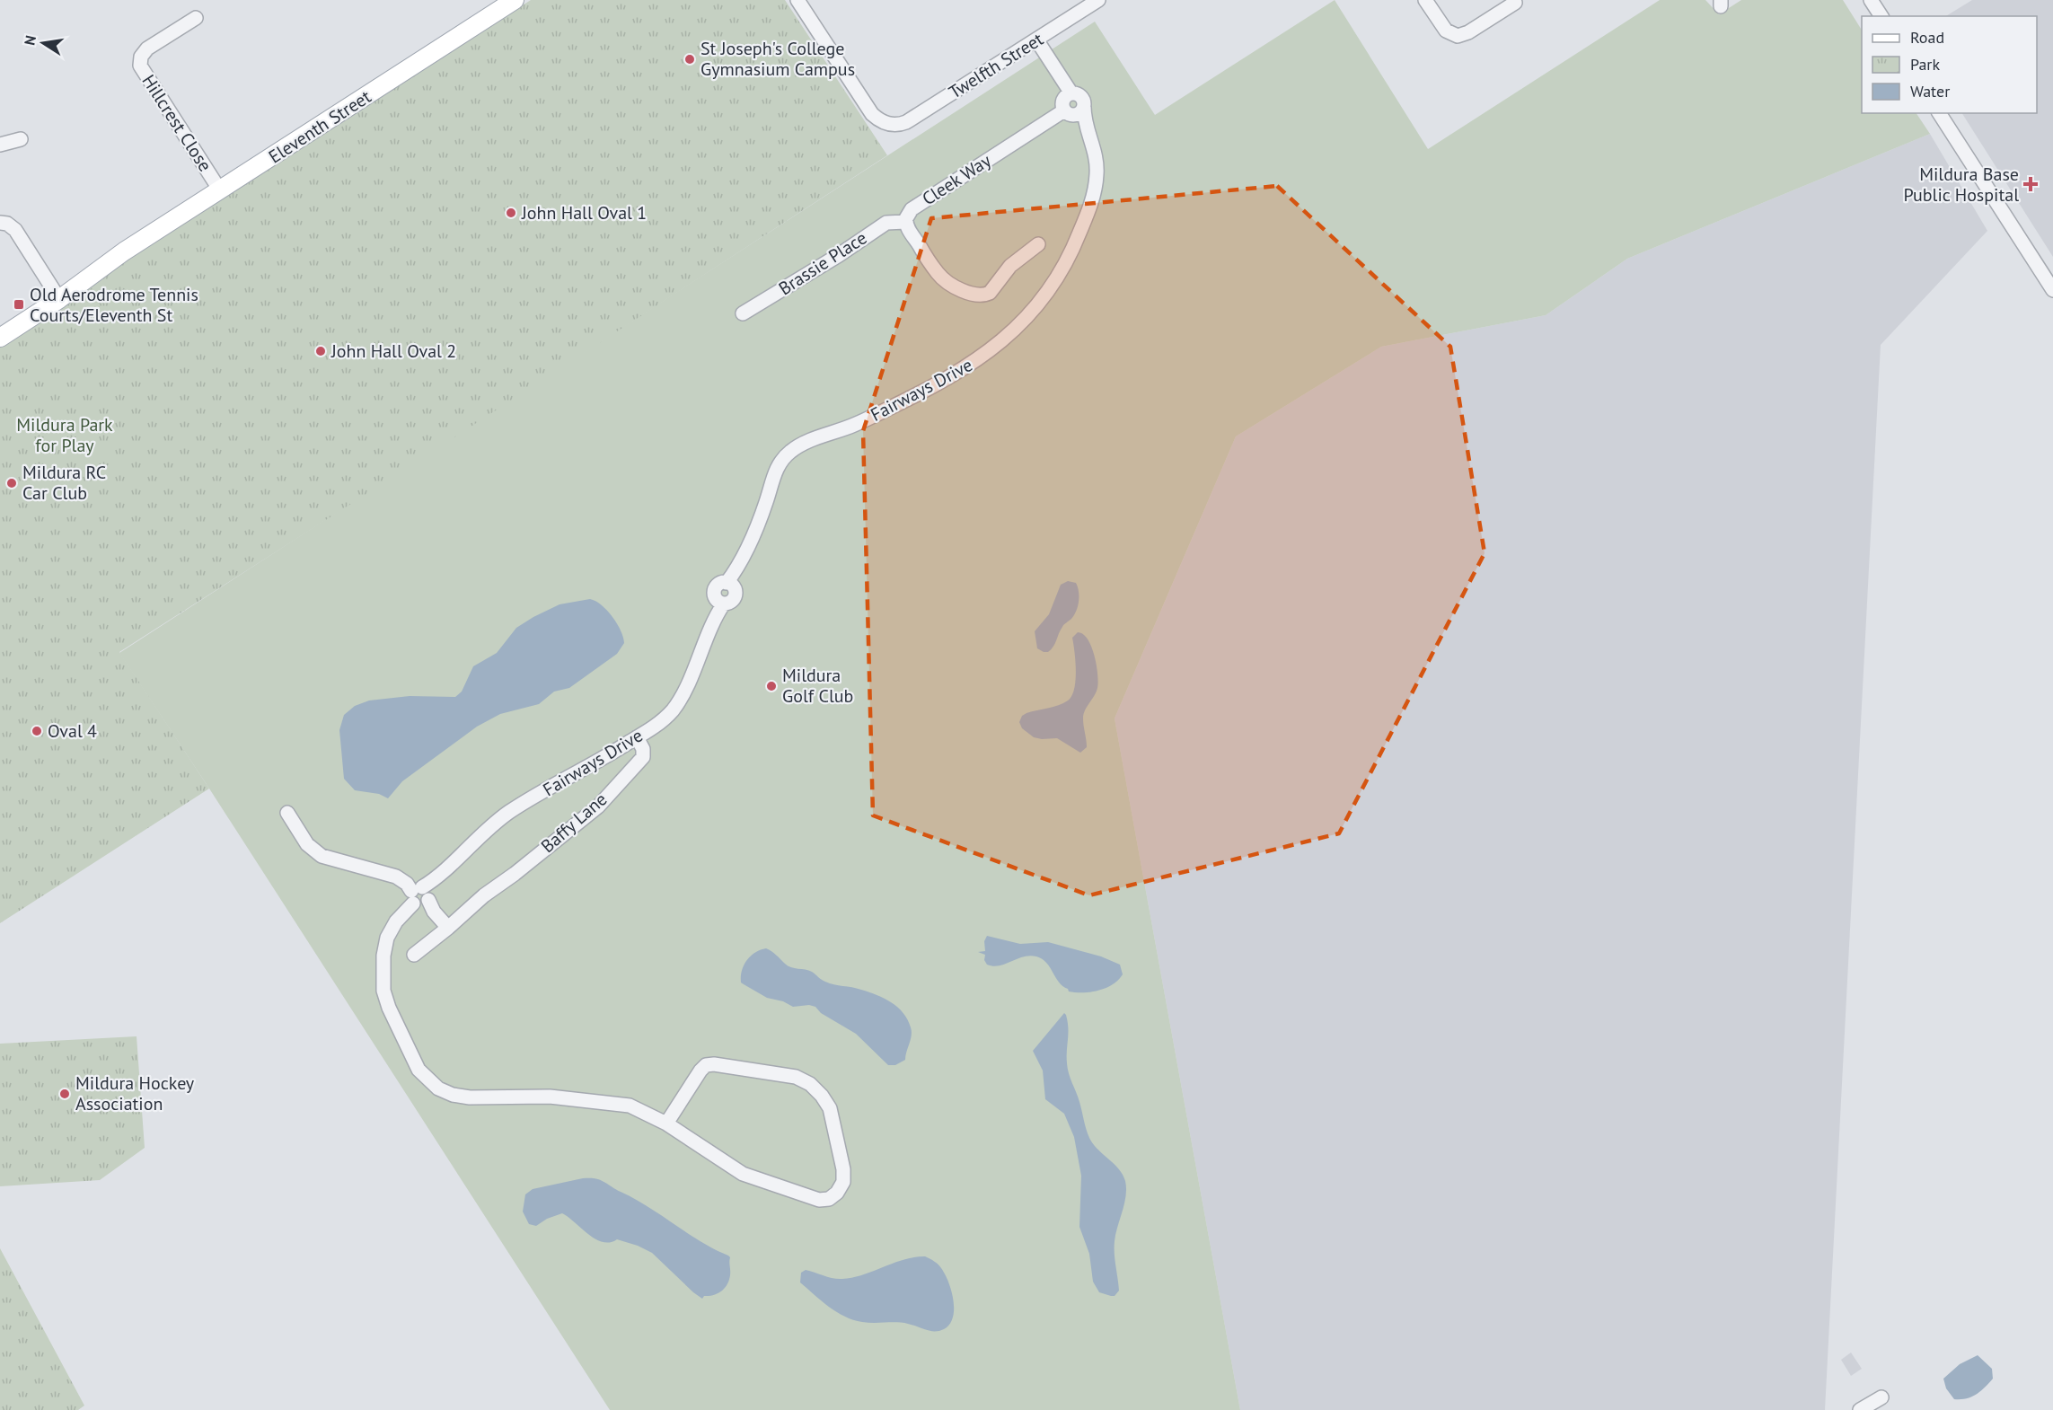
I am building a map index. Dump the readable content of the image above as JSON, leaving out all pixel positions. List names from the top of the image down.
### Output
{
  "streets": {
    "main road": ["Eleventh Street"],
    "street": [
      "Twelfth Street",
      "Hillcrest Close",
      "Cleek Way",
      "Brassie Place",
      "Fairways Drive",
      "Baffy Lane"
    ]
  },
  "crossings": [
    ["Twelfth Street", "Fairways Drive"],
    ["Hillcrest Close", "Eleventh Street"],
    ["Cleek Way", "Brassie Place"],
    ["Cleek Way", "Fairways Drive"],
    ["Fairways Drive", "Baffy Lane"]
  ],
  "parks": ["Mildura Park for Play"],
  "places": {
    "other": [
      "St Joseph's College Gymnasium Campus",
      "John Hall Oval 1",
      "John Hall Oval 2",
      "Mildura RC Car Club",
      "Mildura Golf Club",
      "Oval 4",
      "Mildura Hockey Association"
    ],
    "health": ["Mildura Base Public Hospital"],
    "transit": ["Old Aerodrome Tennis Courts/Eleventh St"]
  },
  "legend": ["Road", "Park", "Water"],
  "north": "left"
}
